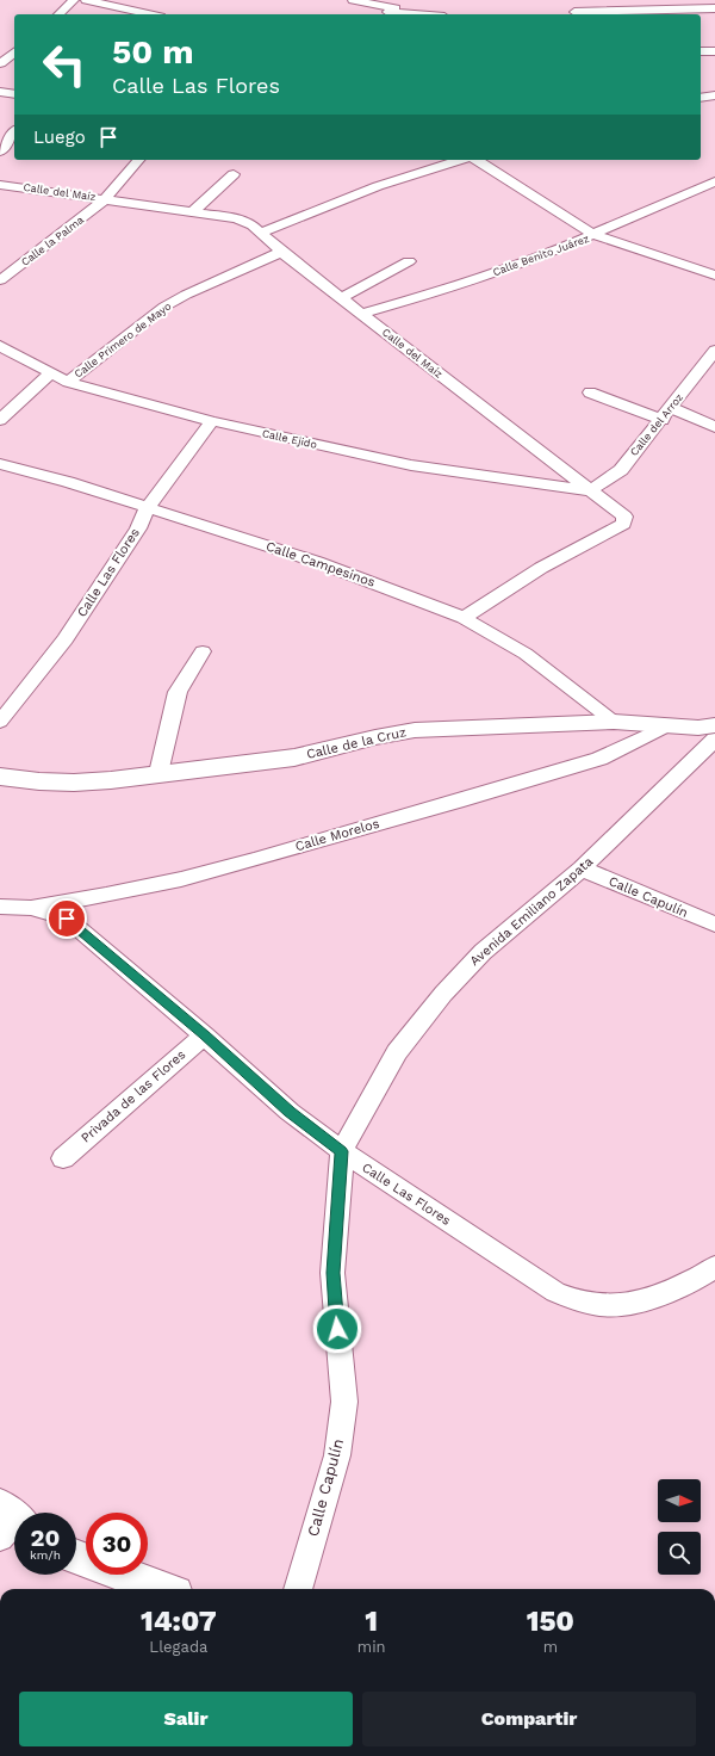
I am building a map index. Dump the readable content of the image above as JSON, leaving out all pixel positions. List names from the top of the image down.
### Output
{
  "streets": {
    "main road": ["Calle de la Cruz"],
    "street": [
      "Calle del Maíz",
      "Calle la Palma",
      "Calle Benito Juárez",
      "Calle Primero de Mayo",
      "Calle del Arroz",
      "Calle Ejido",
      "Calle Campesinos",
      "Calle Las Flores",
      "Calle Morelos",
      "Calle Capulín",
      "Avenida Emiliano Zapata",
      "Privada de las Flores"
    ]
  },
  "crossings": [
    ["Calle del Maíz", "Calle la Palma"],
    ["Calle del Maíz", "Calle Benito Juárez"],
    ["Calle del Maíz", "Calle Primero de Mayo"],
    ["Calle del Maíz", "Calle del Arroz"],
    ["Calle del Maíz", "Calle Ejido"],
    ["Calle del Maíz", "Calle Campesinos"],
    ["Calle Primero de Mayo", "Calle Ejido"],
    ["Calle del Arroz", "Calle Ejido"],
    ["Calle Ejido", "Calle Las Flores"],
    ["Calle Campesinos", "Calle Las Flores"],
    ["Calle Campesinos", "Calle de la Cruz"],
    ["Calle Las Flores", "Calle Morelos"],
    ["Calle Las Flores", "Calle Capulín"],
    ["Calle Las Flores", "Avenida Emiliano Zapata"],
    ["Calle Las Flores", "Privada de las Flores"],
    ["Calle de la Cruz", "Calle Morelos"],
    ["Calle de la Cruz", "Avenida Emiliano Zapata"],
    ["Calle Capulín", "Avenida Emiliano Zapata"]
  ],
  "north": "right",
  "page": {
    "turn": ["50 m", "Calle Las Flores"],
    "then": "Luego",
    "speed": "20 km/h",
    "limit": "30",
    "eta": [
      "14:07",
      "Llegada",
      "1",
      "min",
      "150",
      "m"
    ],
    "buttons": ["Salir", "Compartir"]
  }
}
